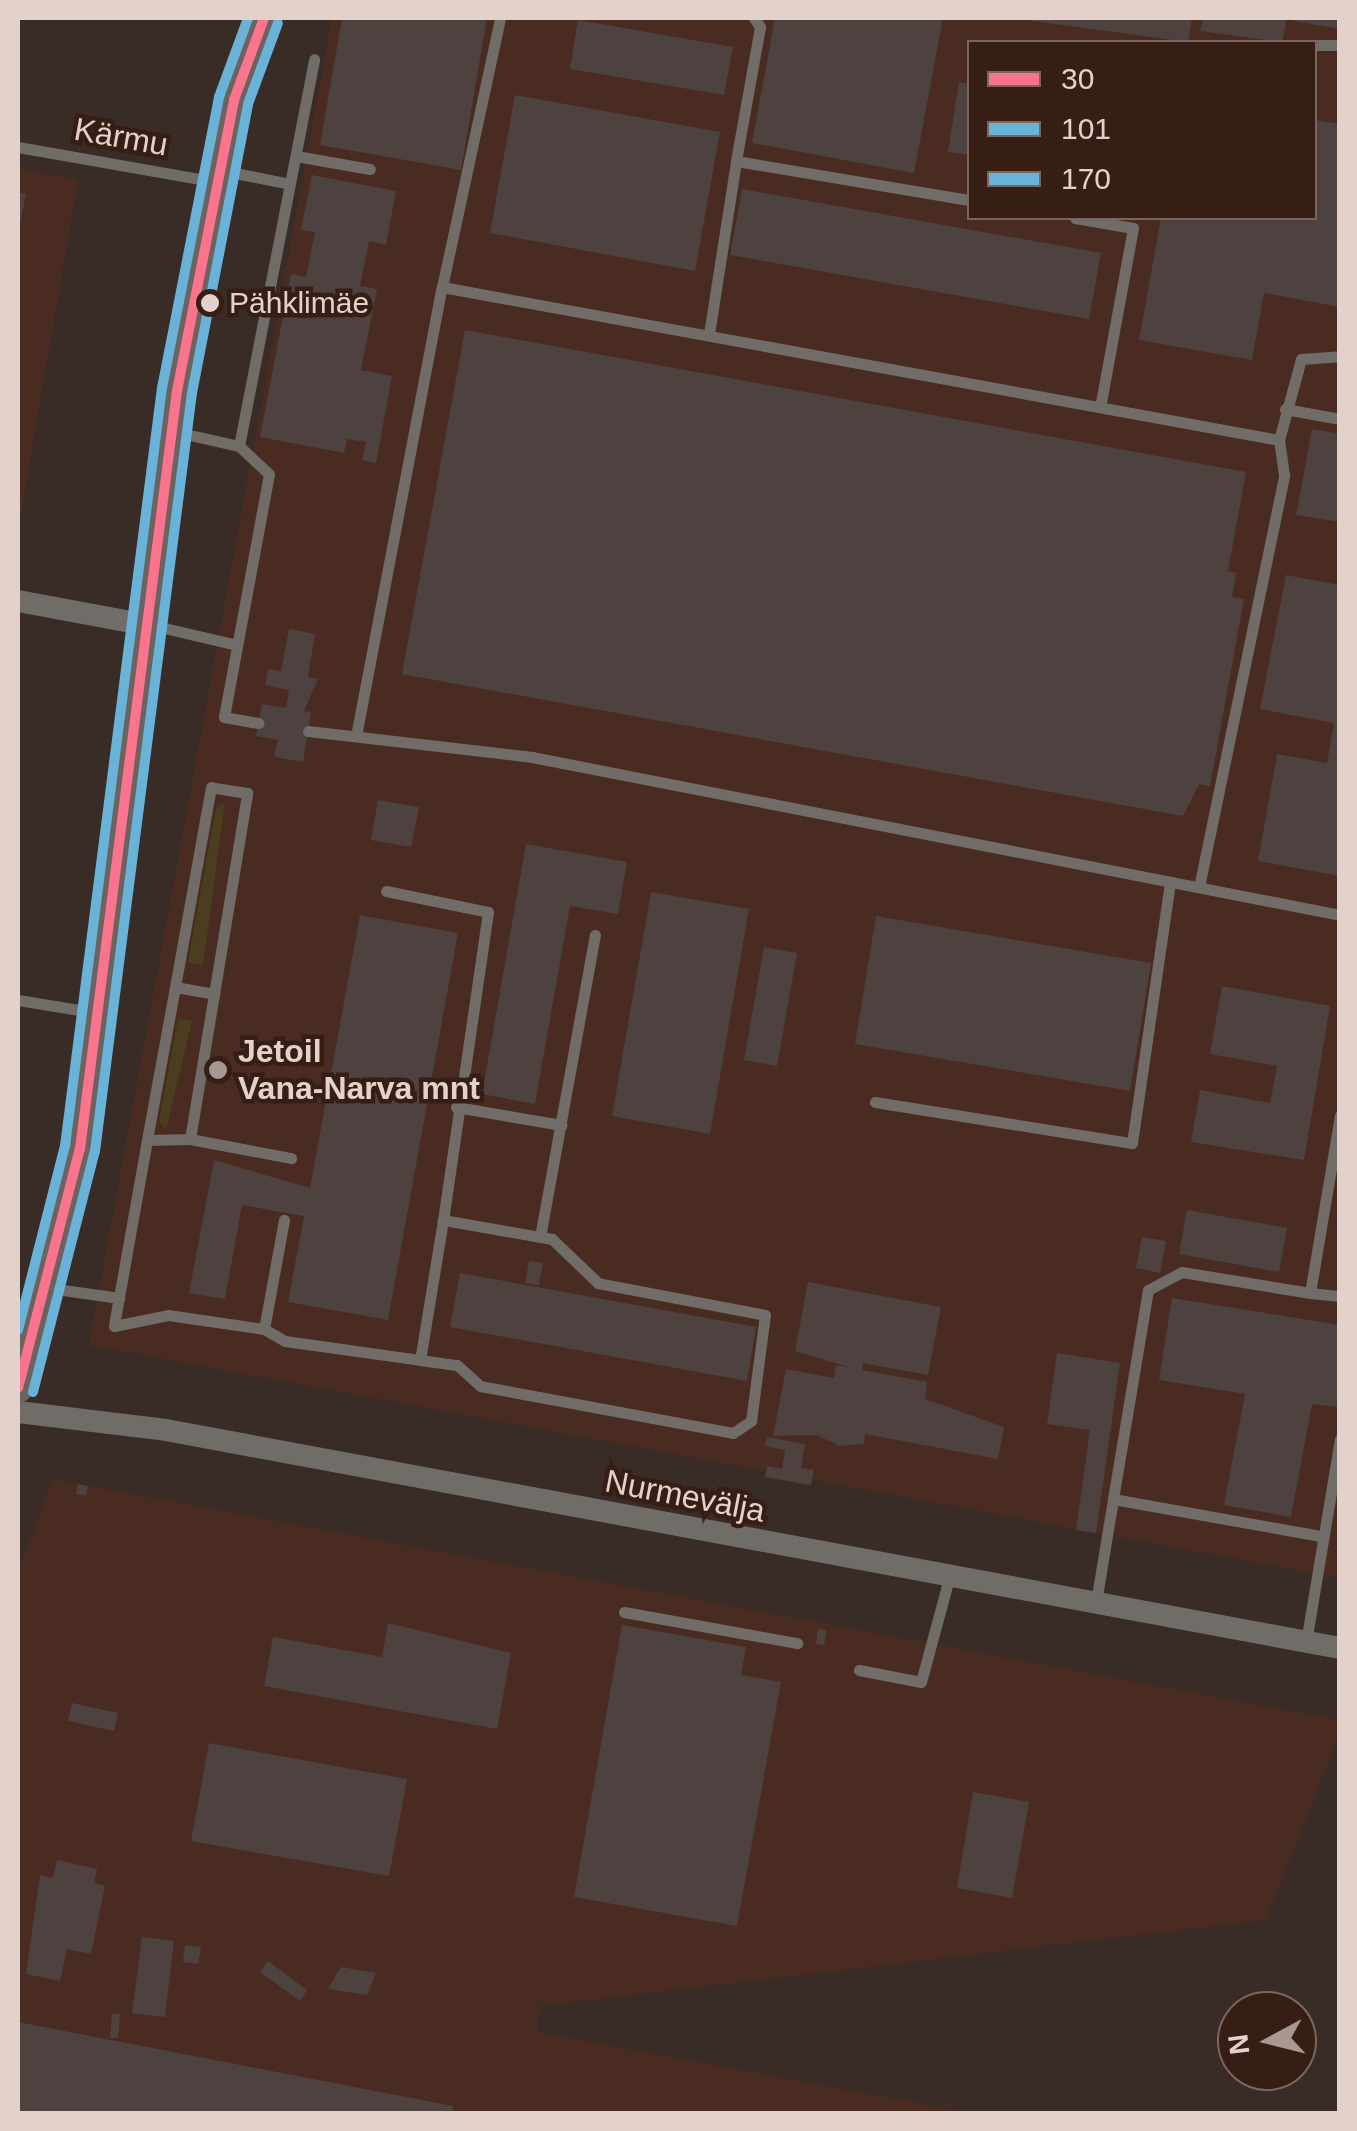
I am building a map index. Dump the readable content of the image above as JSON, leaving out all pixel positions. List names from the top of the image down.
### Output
{
  "streets": {
    "street": ["Nurmevälja"],
    "lane": ["Kärmu"]
  },
  "places": ["Pähklimäe", "Jetoil Vana-Narva mnt"],
  "lines": ["transit line 30", "transit line 170", "transit line 101"],
  "legend": ["30", "101", "170"],
  "north": "left"
}
